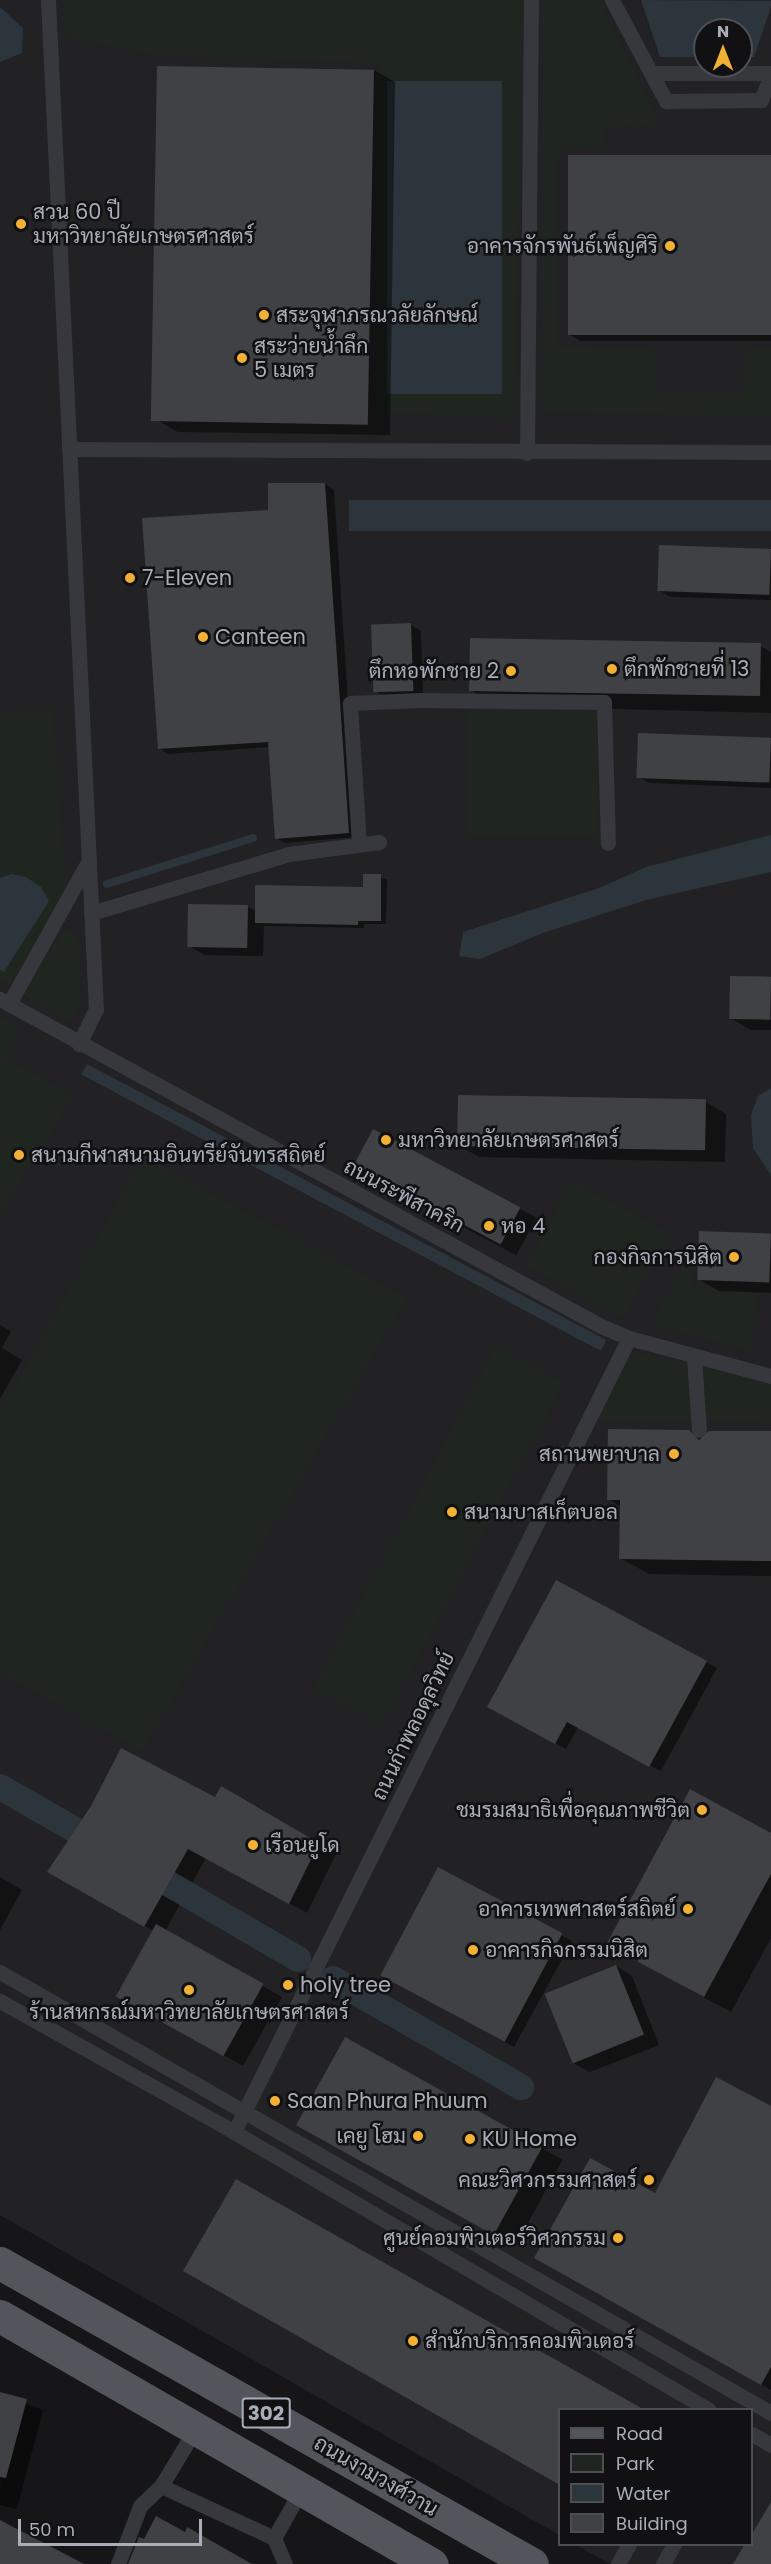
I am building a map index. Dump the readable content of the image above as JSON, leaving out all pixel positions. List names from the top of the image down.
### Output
{
  "streets": {
    "main road": ["302", "ถนนงามวงศ์วาน"],
    "lane": ["ถนนระพีสาคริก", "ถนนกำพลอดุลวิทย์"]
  },
  "crossings": [
    ["ถนนระพีสาคริก", "ถนนกำพลอดุลวิทย์"]
  ],
  "places": [
    "สวน 60 ปี มหาวิทยาลัยเกษตรศาสตร์",
    "อาคารจักรพันธ์เพ็ญศิริ",
    "สระจุฬาภรณวลัยลักษณ์",
    "สระว่ายน้ำลึก 5 เมตร",
    "7-Eleven",
    "Canteen",
    "ตึกพักชายที่ 13",
    "ตึกหอพักชาย 2",
    "มหาวิทยาลัยเกษตรศาสตร์",
    "สนามกีฬาสนามอินทรีย์จันทรสถิตย์",
    "หอ 4",
    "กองกิจการนิสิต",
    "สถานพยาบาล",
    "สนามบาสเก็ตบอล",
    "ชมรมสมาธิเพื่อคุณภาพชีวิต",
    "เรือนยูโด",
    "อาคารเทพศาสตร์สถิตย์",
    "อาคารกิจกรรมนิสิต",
    "holy tree",
    "ร้านสหกรณ์มหาวิทยาลัยเกษตรศาสตร์",
    "Saan Phura Phuum",
    "เคยู โฮม",
    "KU Home",
    "คณะวิศวกรรมศาสตร์",
    "ศูนย์คอมพิวเตอร์วิศวกรรม",
    "สำนักบริการคอมพิวเตอร์"
  ],
  "legend": [
    "Road",
    "Park",
    "Water",
    "Building"
  ],
  "scale_bar": "50 m",
  "north": "top"
}
